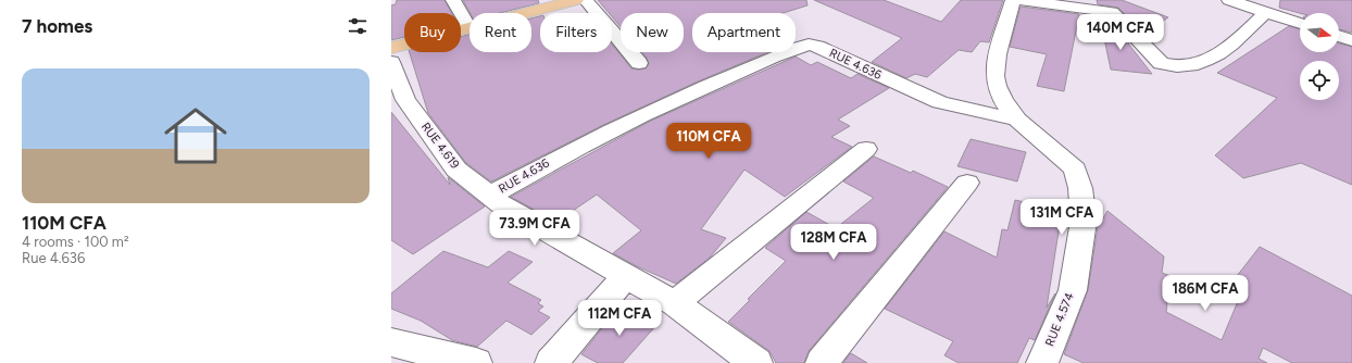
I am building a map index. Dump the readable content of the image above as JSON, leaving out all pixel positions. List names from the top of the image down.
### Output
{
  "streets": {
    "street": ["RUE 4.636", "RUE 4.619", "RUE 4.574"]
  },
  "crossings": [
    ["RUE 4.636", "RUE 4.619"],
    ["RUE 4.636", "RUE 4.574"]
  ],
  "north": "right",
  "page": {
    "heading": "7 homes",
    "chip": [
      "Buy",
      "Rent",
      "Filters",
      "New",
      "Apartment"
    ],
    "price": [
      "140M CFA",
      "110M CFA",
      "131M CFA",
      "73.9M CFA",
      "128M CFA",
      "186M CFA",
      "112M CFA"
    ],
    "list": [
      {
        "name": "110M CFA",
        "note": "4 rooms · 100 m² · Rue 4.636"
      }
    ]
  }
}
